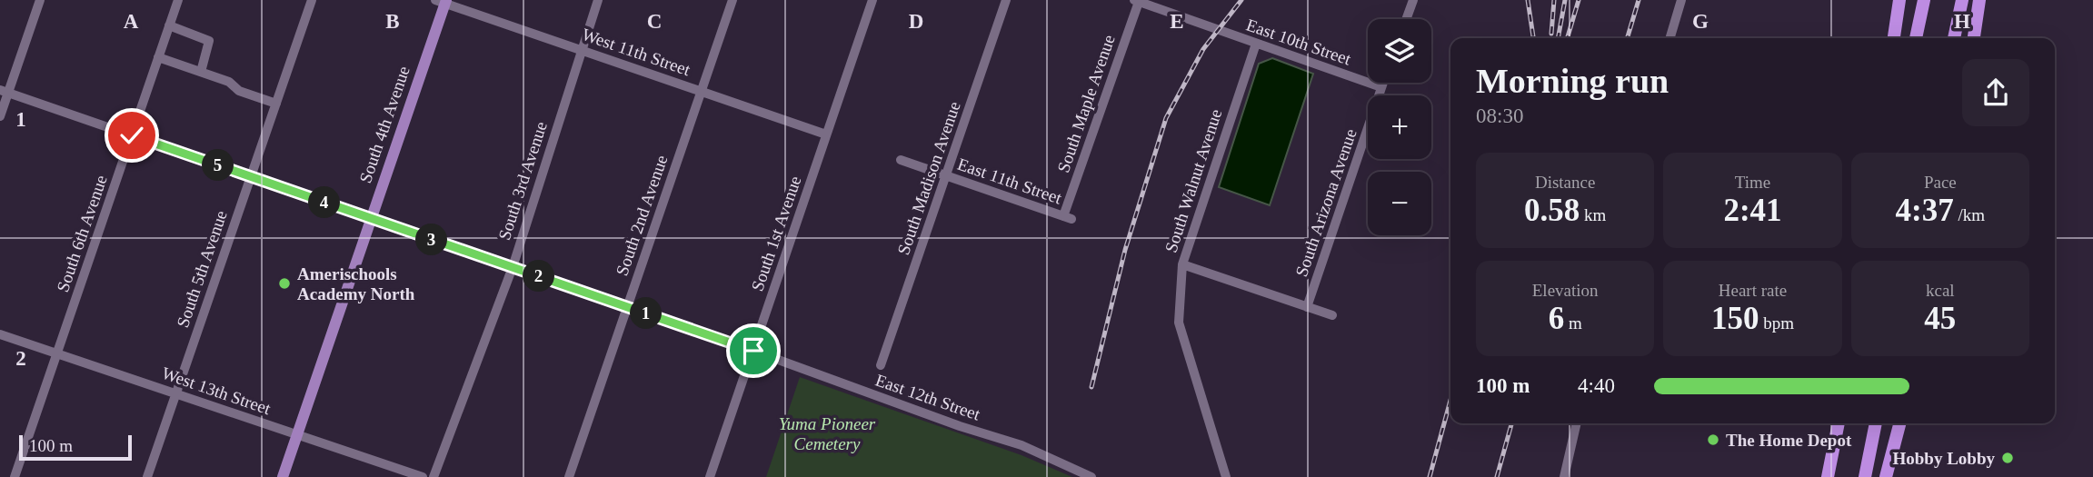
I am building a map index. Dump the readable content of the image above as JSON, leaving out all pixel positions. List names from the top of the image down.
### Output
{
  "streets": {
    "main road": ["South 4th Avenue"],
    "street": [
      "East 10th Street",
      "West 11th Street",
      "South Maple Avenue",
      "South Madison Avenue",
      "South 3rd Avenue",
      "East 11th Street",
      "South Walnut Avenue",
      "South Arizona Avenue",
      "South 2nd Avenue",
      "South 6th Avenue",
      "South 1st Avenue",
      "South 5th Avenue",
      "West 13th Street",
      "East 12th Street"
    ]
  },
  "crossings": [
    ["East 10th Street", "South Maple Avenue"],
    ["East 10th Street", "South Walnut Avenue"],
    ["East 10th Street", "South Arizona Avenue"],
    ["West 11th Street", "South 4th Avenue"],
    ["West 11th Street", "South 3rd Avenue"],
    ["West 11th Street", "South 2nd Avenue"],
    ["West 11th Street", "South 1st Avenue"],
    ["South Maple Avenue", "East 11th Street"],
    ["South 4th Avenue", "West 13th Street"],
    ["South 4th Avenue", "East 12th Street"],
    ["South Madison Avenue", "East 11th Street"],
    ["South 3rd Avenue", "East 12th Street"],
    ["South 2nd Avenue", "East 12th Street"],
    ["South 6th Avenue", "West 13th Street"],
    ["South 6th Avenue", "East 12th Street"],
    ["South 1st Avenue", "East 12th Street"],
    ["South 5th Avenue", "West 13th Street"],
    ["South 5th Avenue", "East 12th Street"]
  ],
  "parks": ["Yuma Pioneer Cemetery"],
  "places": ["Amerischools Academy North", "The Home Depot", "Hobby Lobby"],
  "scale_bar": "100 m",
  "page": {
    "map_buttons": ["+", "−"],
    "heading": ["Morning run", "08:30"],
    "stats": [
      ["Distance", "0.58 km"],
      ["Time", "2:41"],
      ["Pace", "4:37 /km"],
      ["Elevation", "6 m"],
      ["Heart rate", "150 bpm"],
      ["kcal", "45"]
    ],
    "pins": [
      "5",
      "4",
      "3",
      "2",
      "1"
    ],
    "list": [
      {
        "name": "100 m",
        "note": "4:40"
      }
    ],
    "scale": "100 m"
  },
  "grid": {
    "columns": [
      "A",
      "B",
      "C",
      "D",
      "E",
      "G",
      "H"
    ],
    "rows": ["1", "2"]
  }
}
